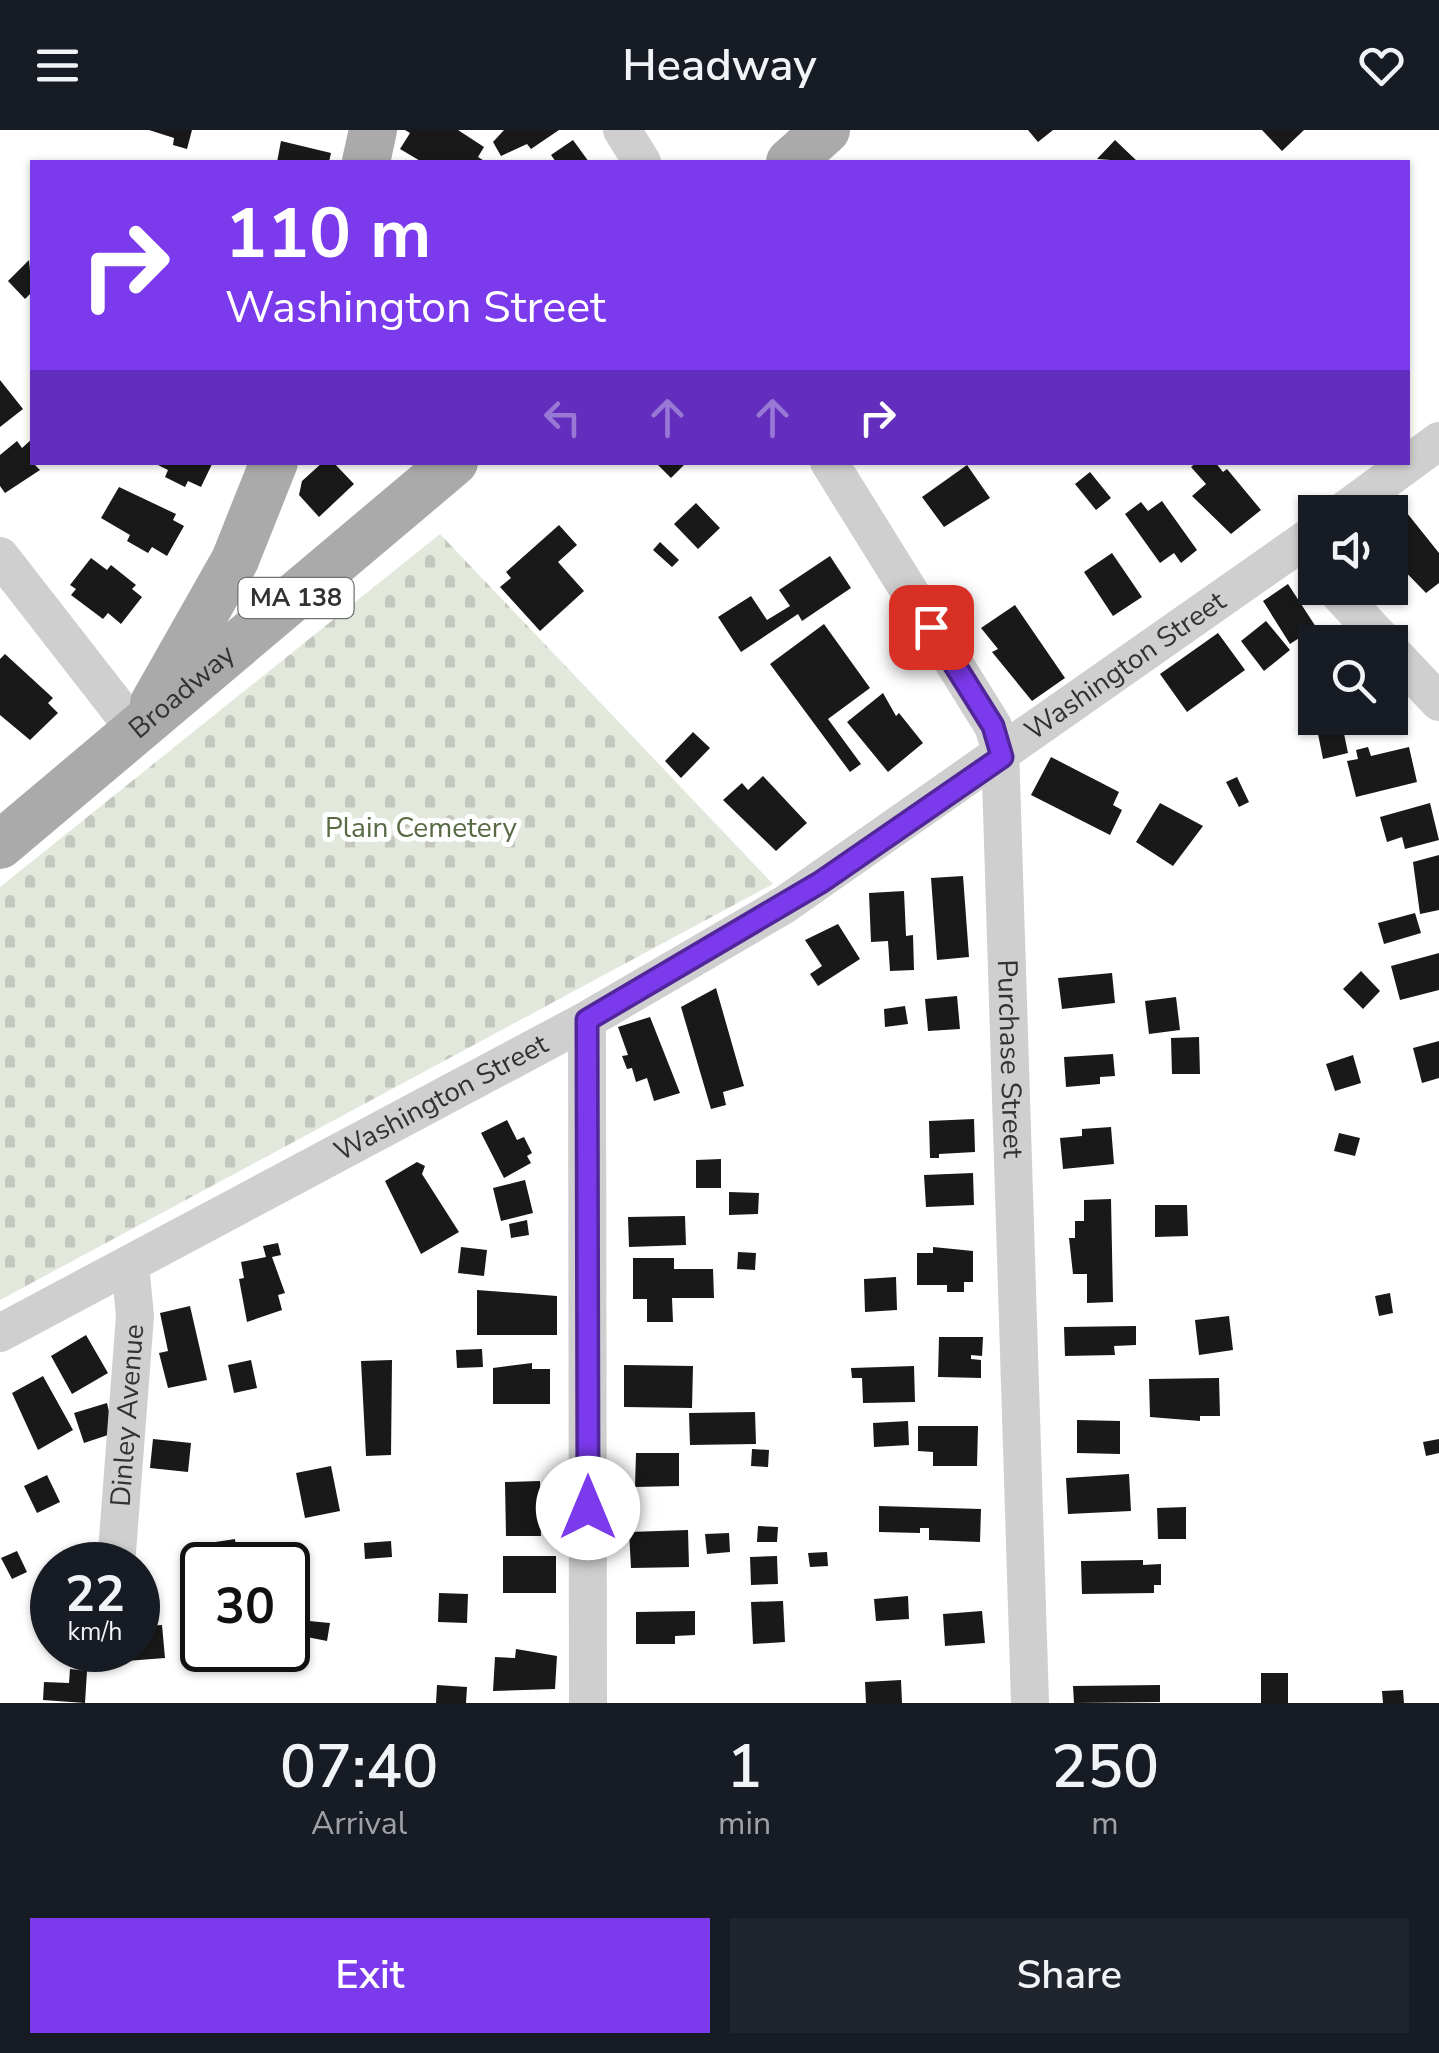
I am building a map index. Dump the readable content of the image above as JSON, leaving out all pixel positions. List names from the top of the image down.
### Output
{
  "streets": {
    "main road": ["MA 138", "Broadway"],
    "street": ["Washington Street", "Purchase Street", "Dinley Avenue"]
  },
  "crossings": [
    ["Washington Street", "Purchase Street"],
    ["Washington Street", "Dinley Avenue"]
  ],
  "parks": ["Plain Cemetery"],
  "page": {
    "header": "Headway",
    "turn": ["110 m", "Washington Street"],
    "speed": "22 km/h",
    "limit": "30",
    "eta": [
      "07:40",
      "Arrival",
      "1",
      "min",
      "250",
      "m"
    ],
    "buttons": ["Exit", "Share"]
  }
}
